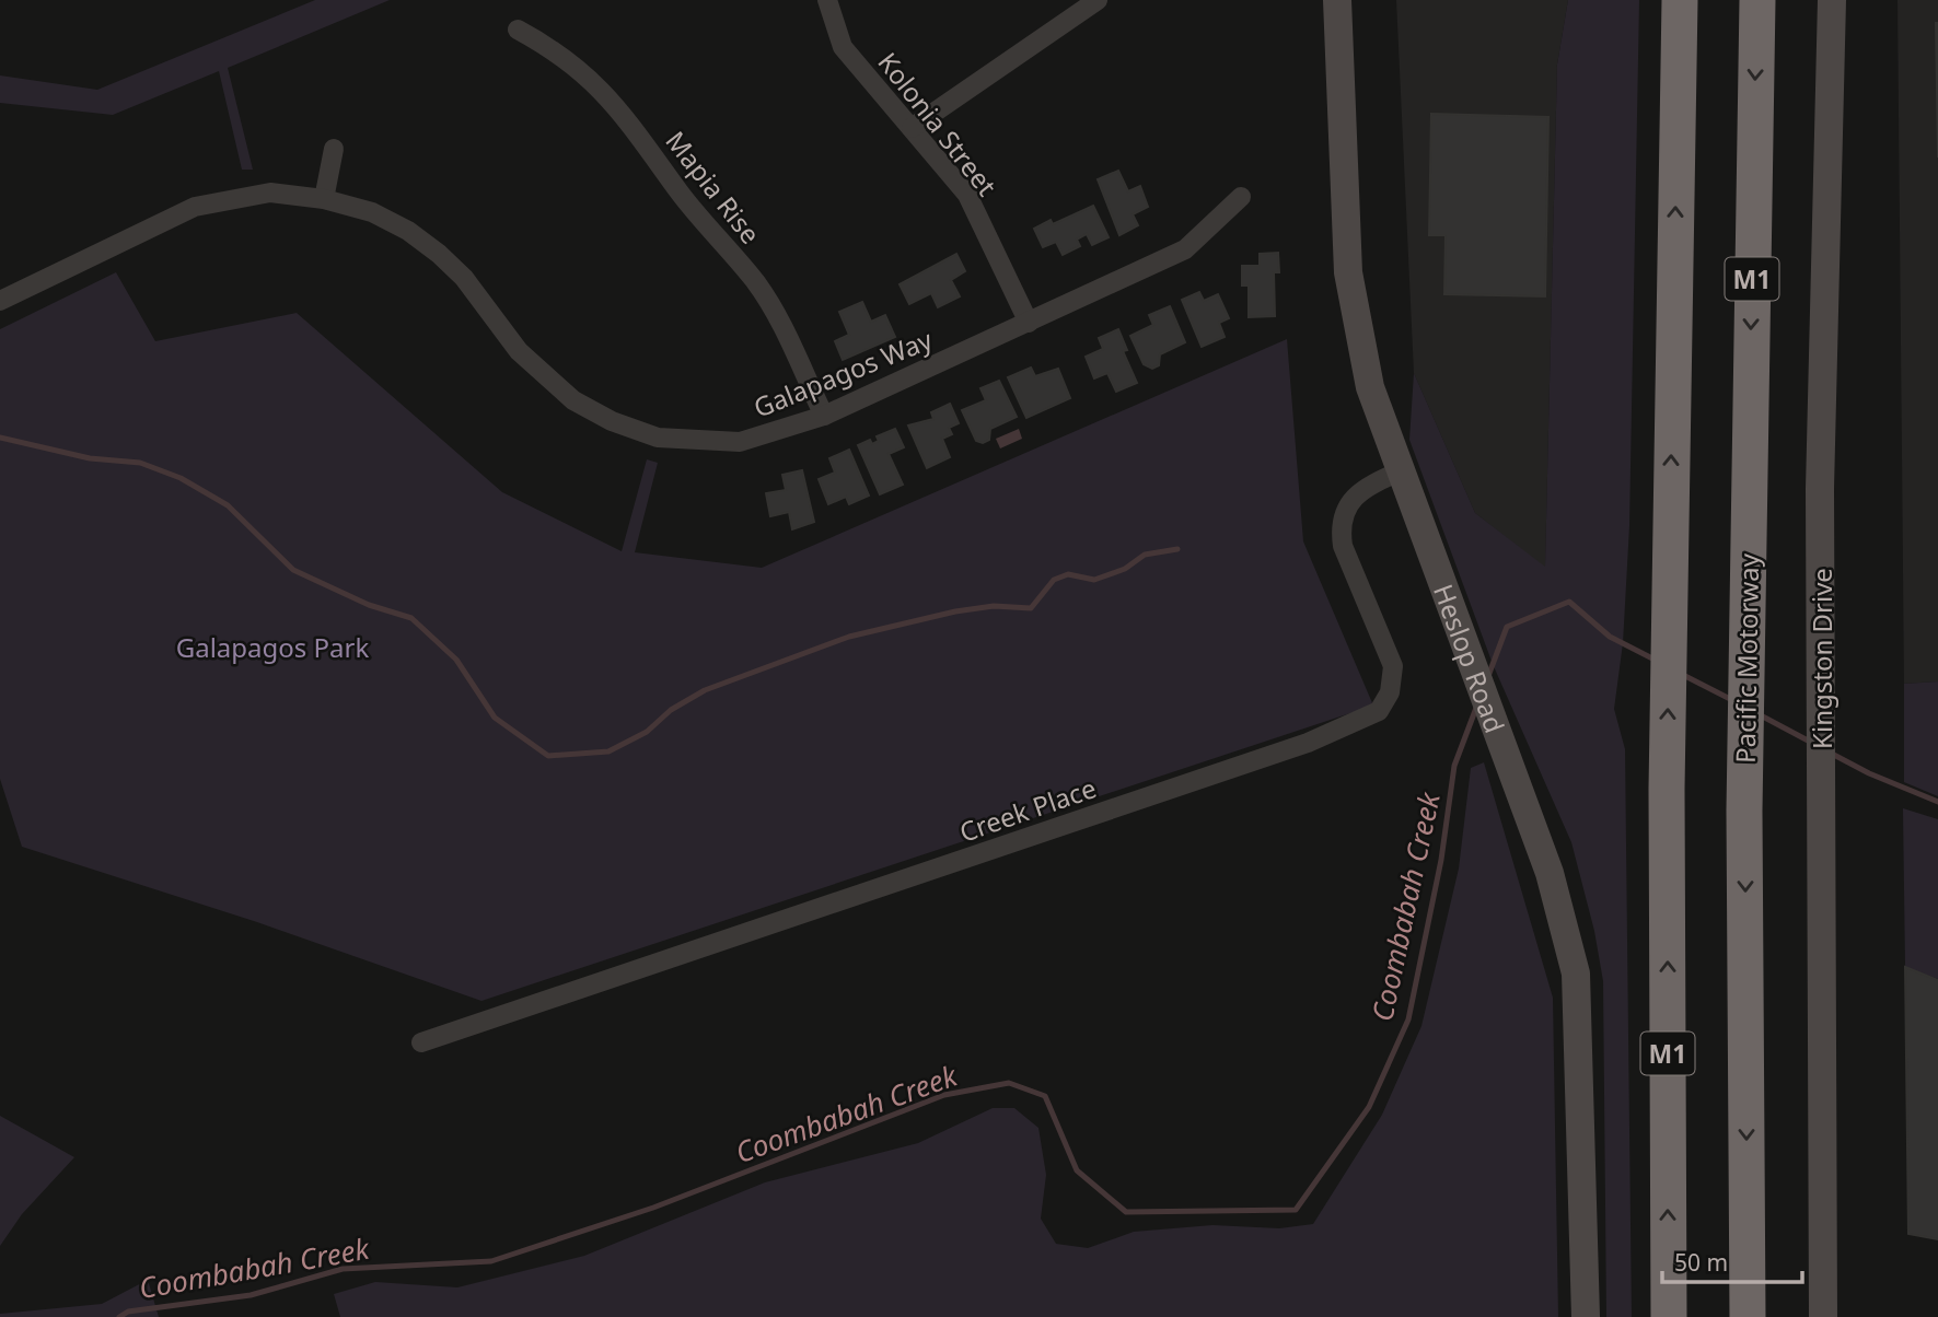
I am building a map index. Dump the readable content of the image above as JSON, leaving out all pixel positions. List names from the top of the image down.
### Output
{
  "streets": {
    "highway": ["M1", "Pacific Motorway"],
    "street": [
      "Kolonia Street",
      "Mapia Rise",
      "Galapagos Way",
      "Heslop Road",
      "Kingston Drive",
      "Creek Place"
    ]
  },
  "crossings": [
    ["Kolonia Street", "Galapagos Way"],
    ["Mapia Rise", "Galapagos Way"],
    ["Heslop Road", "Creek Place"]
  ],
  "water": ["Coombabah Creek"],
  "parks": ["Galapagos Park"],
  "scale_bar": "50 m"
}
